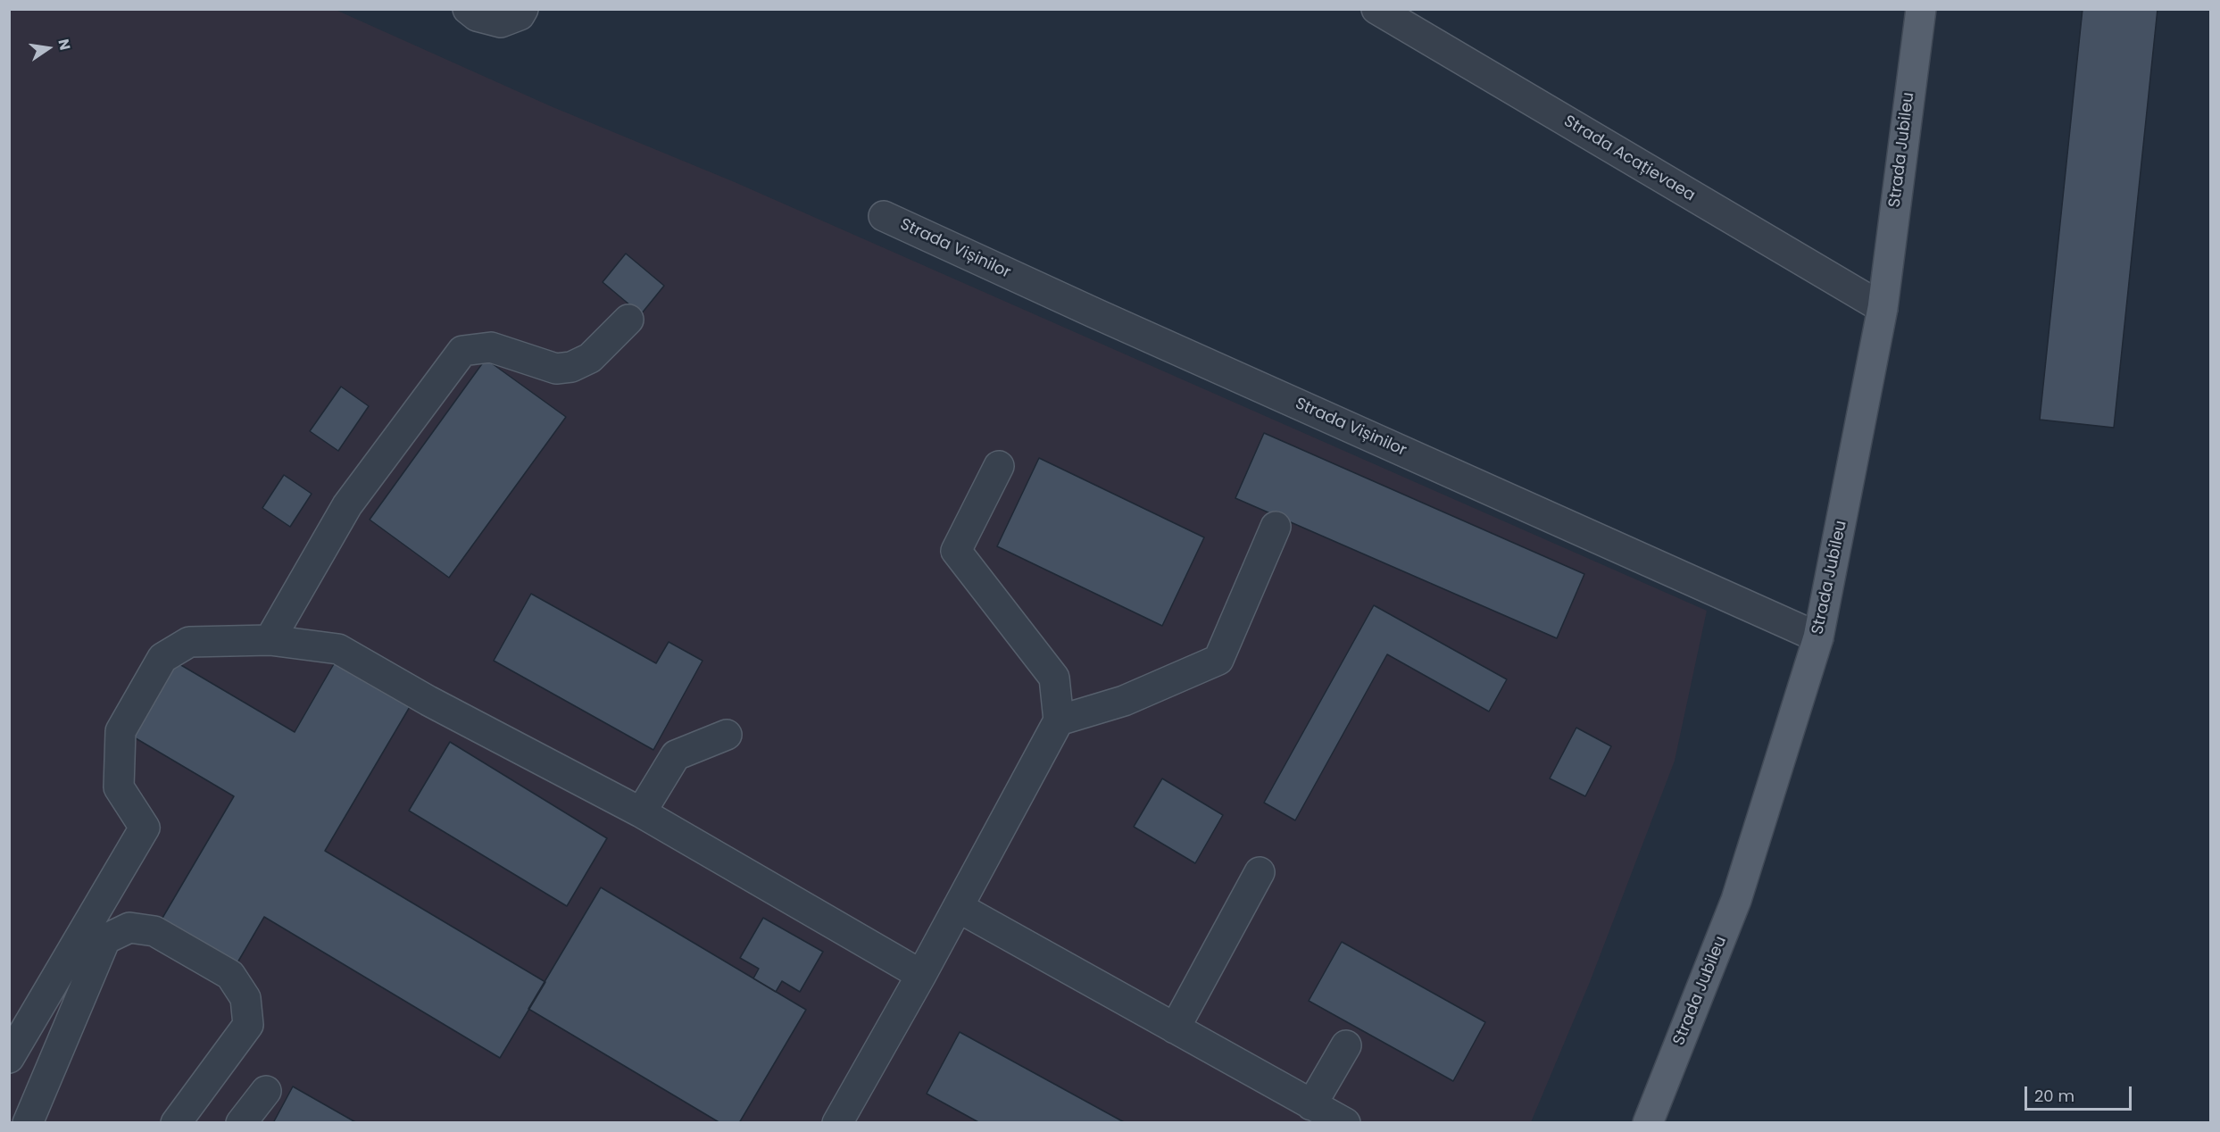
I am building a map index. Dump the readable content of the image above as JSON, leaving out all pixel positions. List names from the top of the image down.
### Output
{
  "streets": {
    "main road": ["Strada Jubileu"],
    "street": ["Strada Acațievaea", "Strada Vișinilor"]
  },
  "crossings": [
    ["Strada Jubileu", "Strada Acațievaea"],
    ["Strada Jubileu", "Strada Vișinilor"]
  ],
  "scale_bar": "20 m",
  "north": "right"
}
